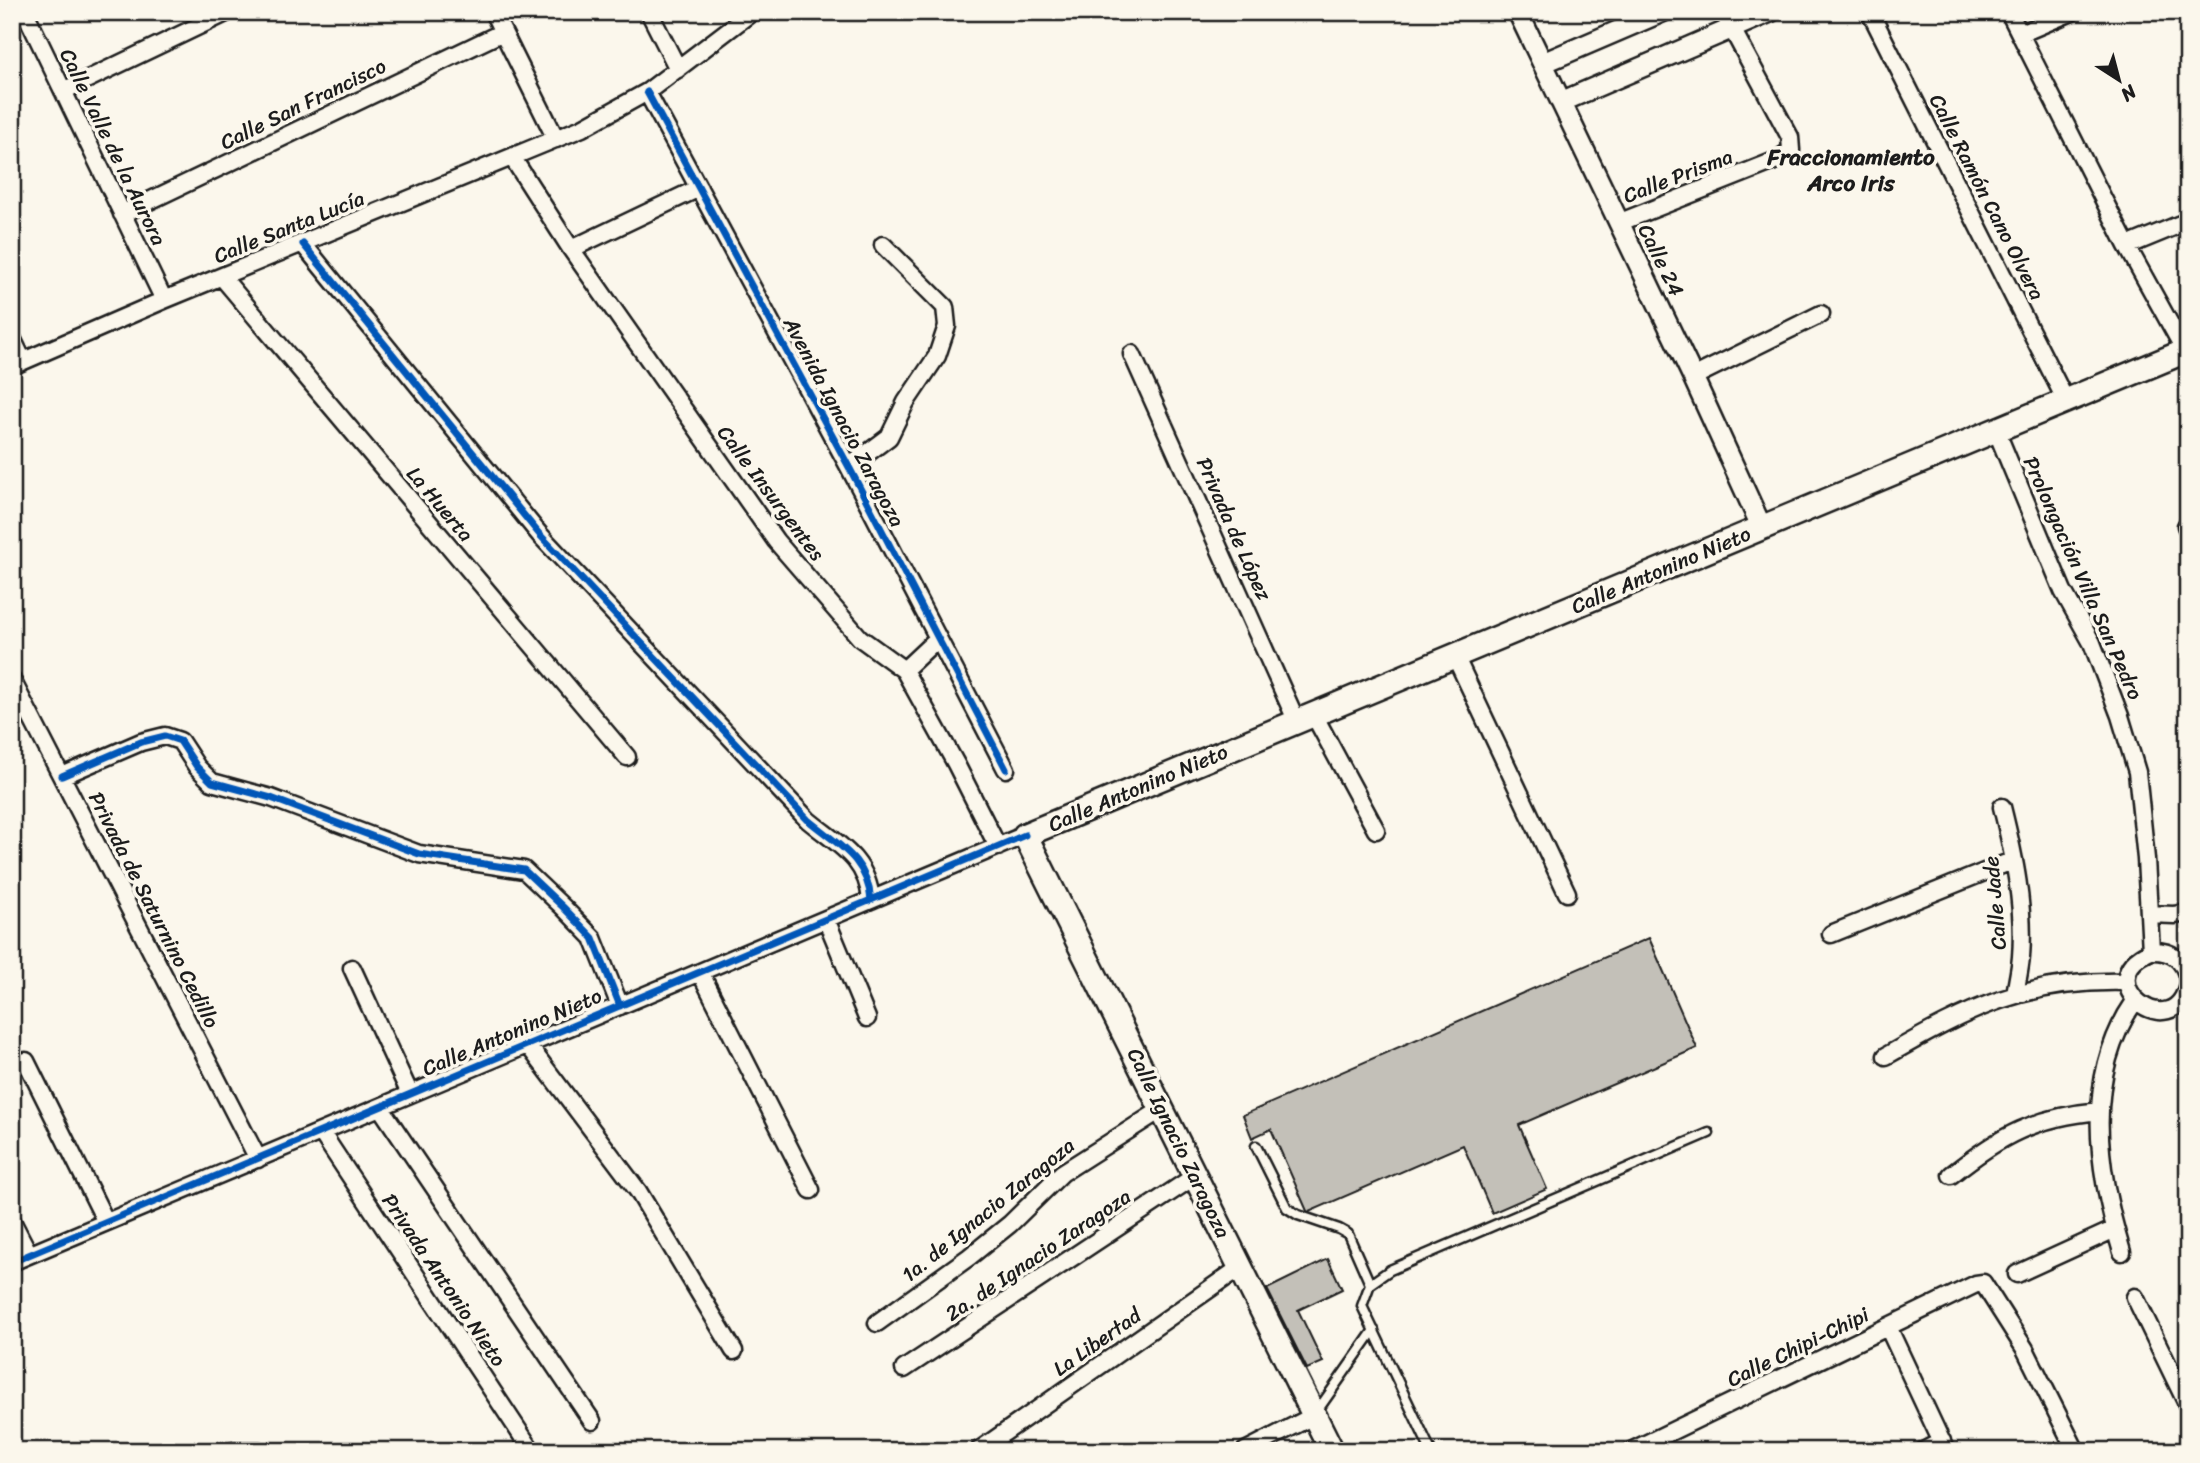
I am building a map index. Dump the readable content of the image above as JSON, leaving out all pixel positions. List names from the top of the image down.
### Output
{
  "streets": {
    "main road": ["Calle Antonino Nieto", "Calle Ignacio Zaragoza"],
    "street": [
      "Calle San Francisco",
      "Calle Valle de la Aurora",
      "Calle Prisma",
      "Calle Ramón Cano Olvera",
      "Calle Santa Lucía",
      "Calle 24",
      "Avenida Ignacio Zaragoza",
      "Calle Insurgentes",
      "La Huerta",
      "Privada de López",
      "Prolongación Villa San Pedro",
      "Calle Jade",
      "Privada de Saturnino Cedillo",
      "1a. de Ignacio Zaragoza",
      "2a. de Ignacio Zaragoza",
      "Privada Antonio Nieto",
      "La Libertad",
      "Calle Chipi-Chipi"
    ]
  },
  "crossings": [
    ["Calle San Francisco", "Calle Valle de la Aurora"],
    ["Calle Valle de la Aurora", "Calle Santa Lucía"],
    ["Calle Prisma", "Calle 24"],
    ["Calle Ramón Cano Olvera", "Calle Antonino Nieto"],
    ["Calle Santa Lucía", "Avenida Ignacio Zaragoza"],
    ["Calle Santa Lucía", "Calle Insurgentes"],
    ["Calle Santa Lucía", "La Huerta"],
    ["Calle 24", "Calle Antonino Nieto"],
    ["Calle Insurgentes", "Calle Antonino Nieto"],
    ["Privada de López", "Calle Antonino Nieto"],
    ["Calle Antonino Nieto", "Prolongación Villa San Pedro"],
    ["Calle Antonino Nieto", "Privada de Saturnino Cedillo"],
    ["Calle Antonino Nieto", "Calle Ignacio Zaragoza"],
    ["Calle Antonino Nieto", "Privada Antonio Nieto"],
    ["Calle Ignacio Zaragoza", "1a. de Ignacio Zaragoza"],
    ["Calle Ignacio Zaragoza", "2a. de Ignacio Zaragoza"],
    ["Calle Ignacio Zaragoza", "La Libertad"]
  ],
  "districts": ["Fraccionamiento Arco Iris"],
  "north": "bottom right"
}
